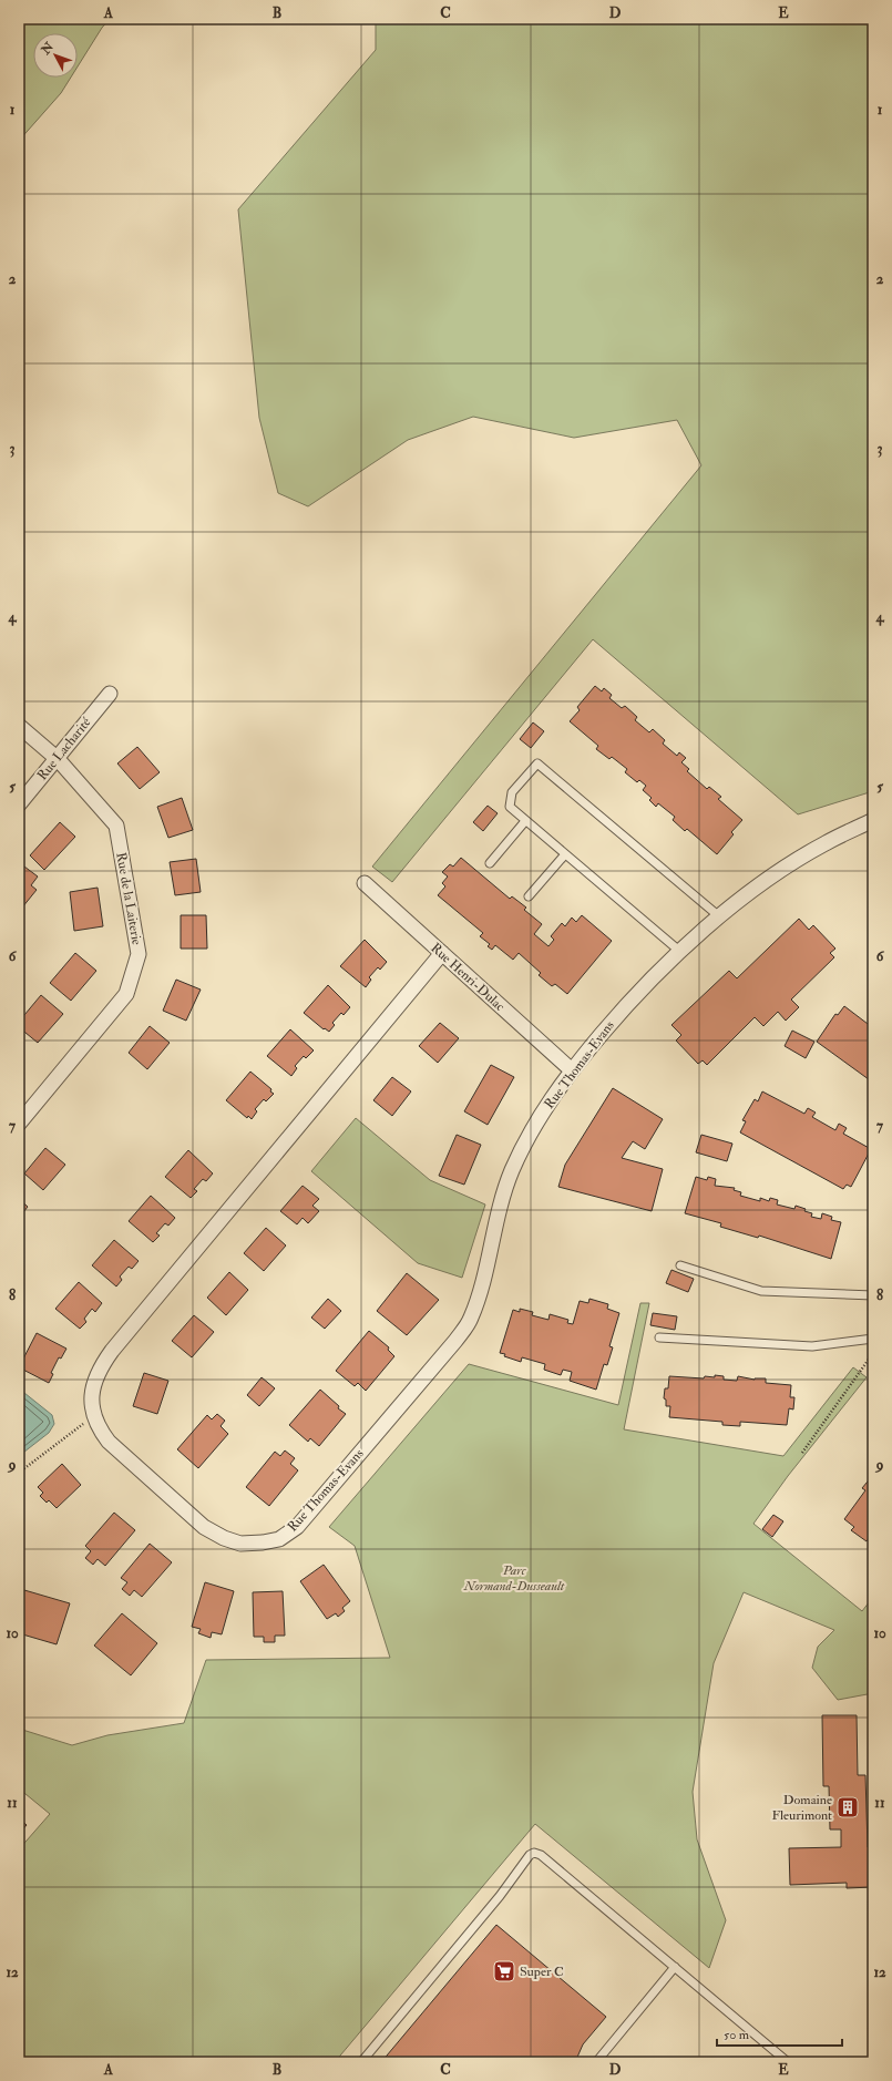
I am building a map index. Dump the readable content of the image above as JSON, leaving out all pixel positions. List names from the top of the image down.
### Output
{
  "streets": {
    "street": [
      "Rue Lacharité",
      "Rue de la Laiterie",
      "Rue Henri-Dulac",
      "Rue Thomas-Evans"
    ]
  },
  "crossings": [
    ["Rue Lacharité", "Rue de la Laiterie"],
    ["Rue Henri-Dulac", "Rue Thomas-Evans"]
  ],
  "parks": ["Parc Normand-Dusseault"],
  "places": {
    "building": ["Domaine Fleurimont"],
    "supermarket": ["Super C"]
  },
  "scale_bar": "50 m",
  "north": "top left",
  "grid": {
    "columns": [
      "A",
      "B",
      "C",
      "D",
      "E"
    ],
    "rows": [
      "1",
      "2",
      "3",
      "4",
      "5",
      "6",
      "7",
      "8",
      "9",
      "10",
      "11",
      "12"
    ]
  }
}
